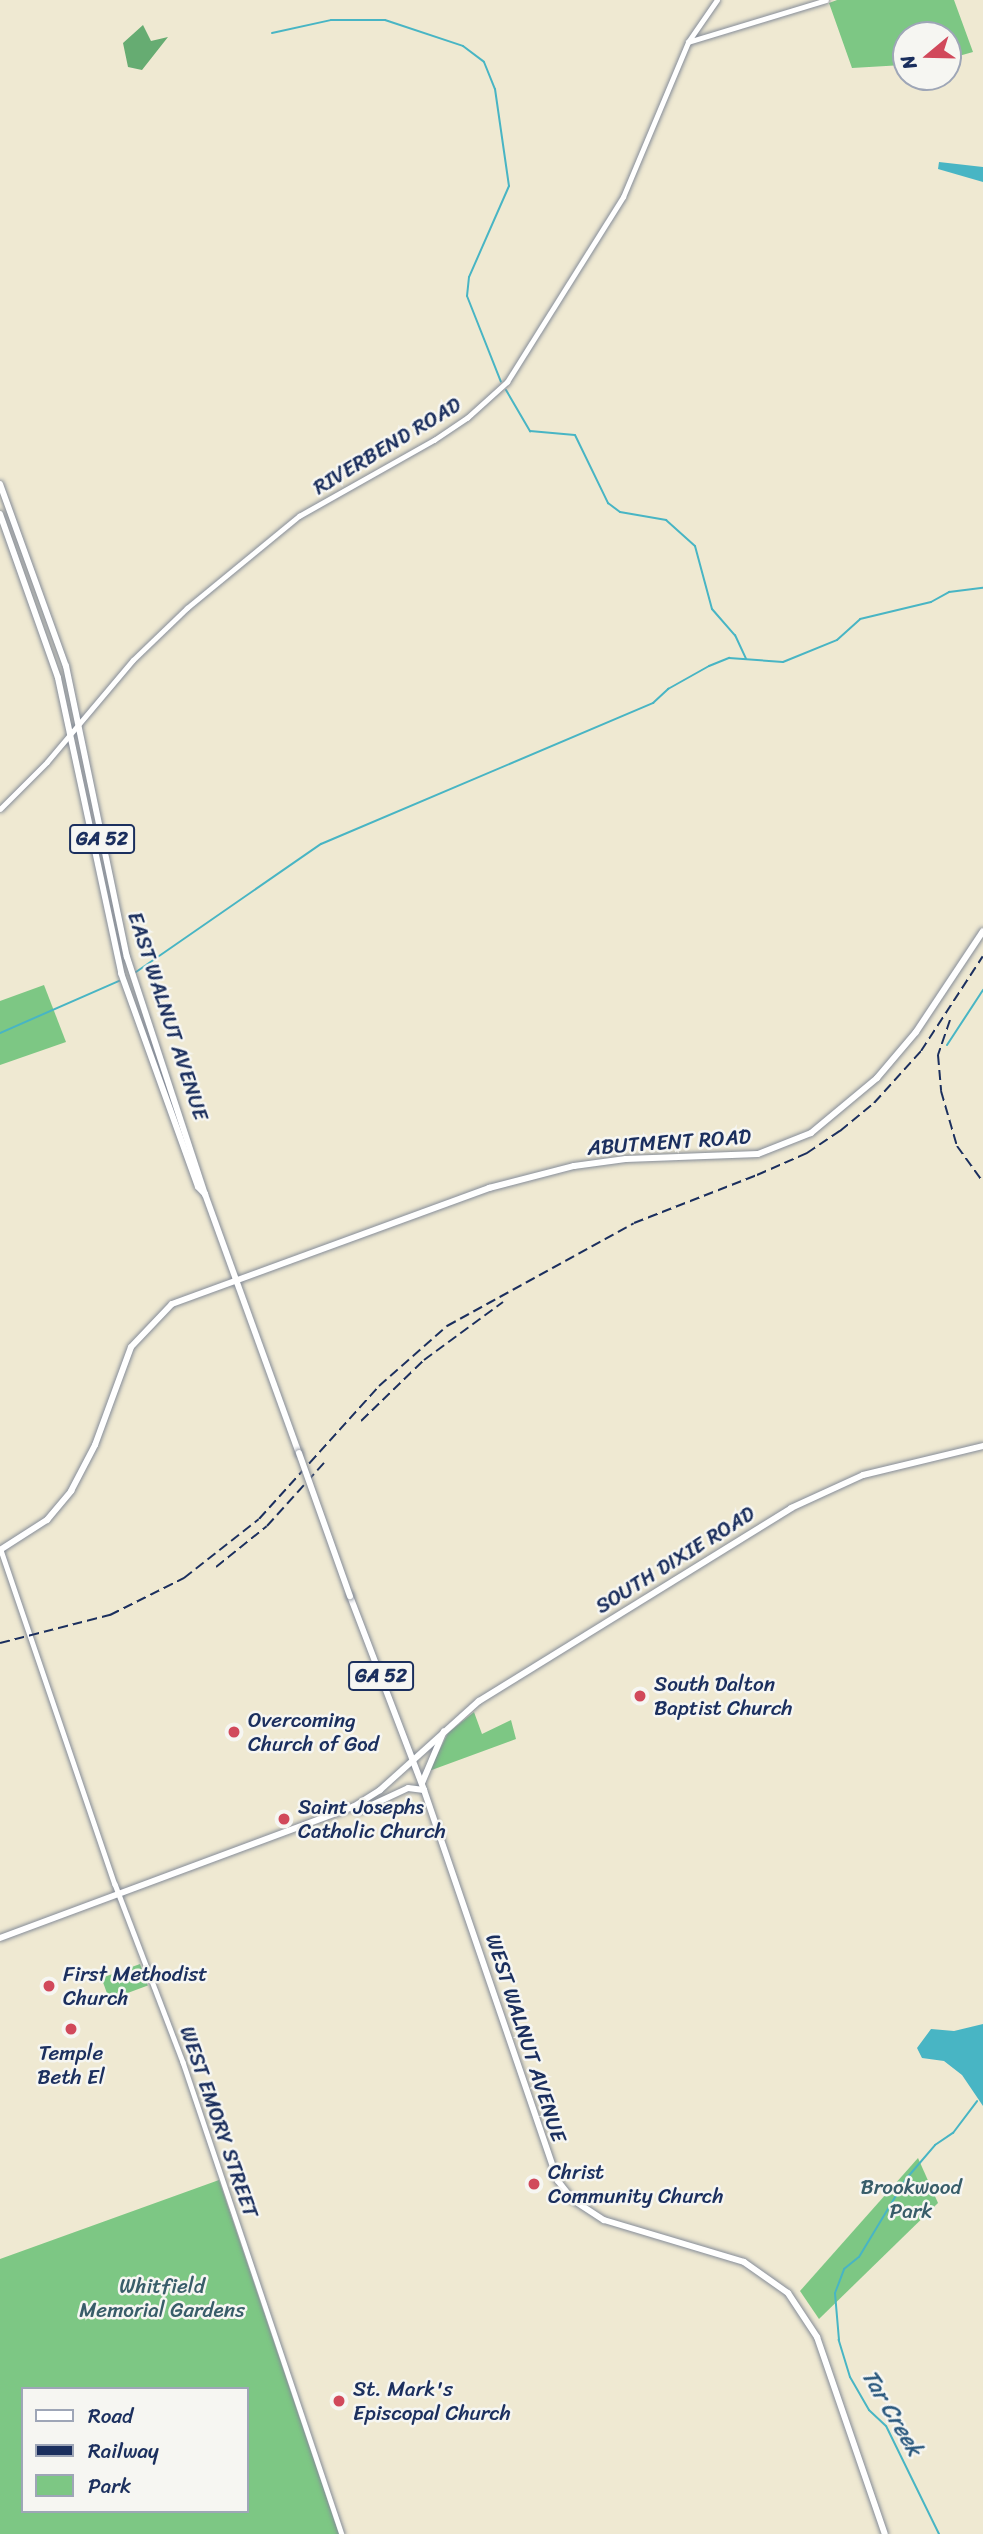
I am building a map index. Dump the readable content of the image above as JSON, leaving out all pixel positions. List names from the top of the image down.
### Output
{
  "streets": {
    "main road": [
      "GA 52",
      "EAST WALNUT AVENUE",
      "ABUTMENT ROAD",
      "SOUTH DIXIE ROAD",
      "WEST WALNUT AVENUE"
    ],
    "street": ["RIVERBEND ROAD", "WEST EMORY STREET"]
  },
  "crossings": [
    ["RIVERBEND ROAD", "EAST WALNUT AVENUE"],
    ["EAST WALNUT AVENUE", "ABUTMENT ROAD"],
    ["EAST WALNUT AVENUE", "WEST WALNUT AVENUE"],
    ["ABUTMENT ROAD", "WEST EMORY STREET"],
    ["SOUTH DIXIE ROAD", "WEST WALNUT AVENUE"]
  ],
  "water": ["Tar Creek"],
  "parks": ["Brookwood Park", "Whitfield Memorial Gardens"],
  "places": [
    "South Dalton Baptist Church",
    "Overcoming Church of God",
    "Saint Josephs Catholic Church",
    "First Methodist Church",
    "Temple Beth El",
    "Christ Community Church",
    "St. Mark's Episcopal Church"
  ],
  "legend": ["Road", "Railway", "Park"],
  "north": "left"
}
